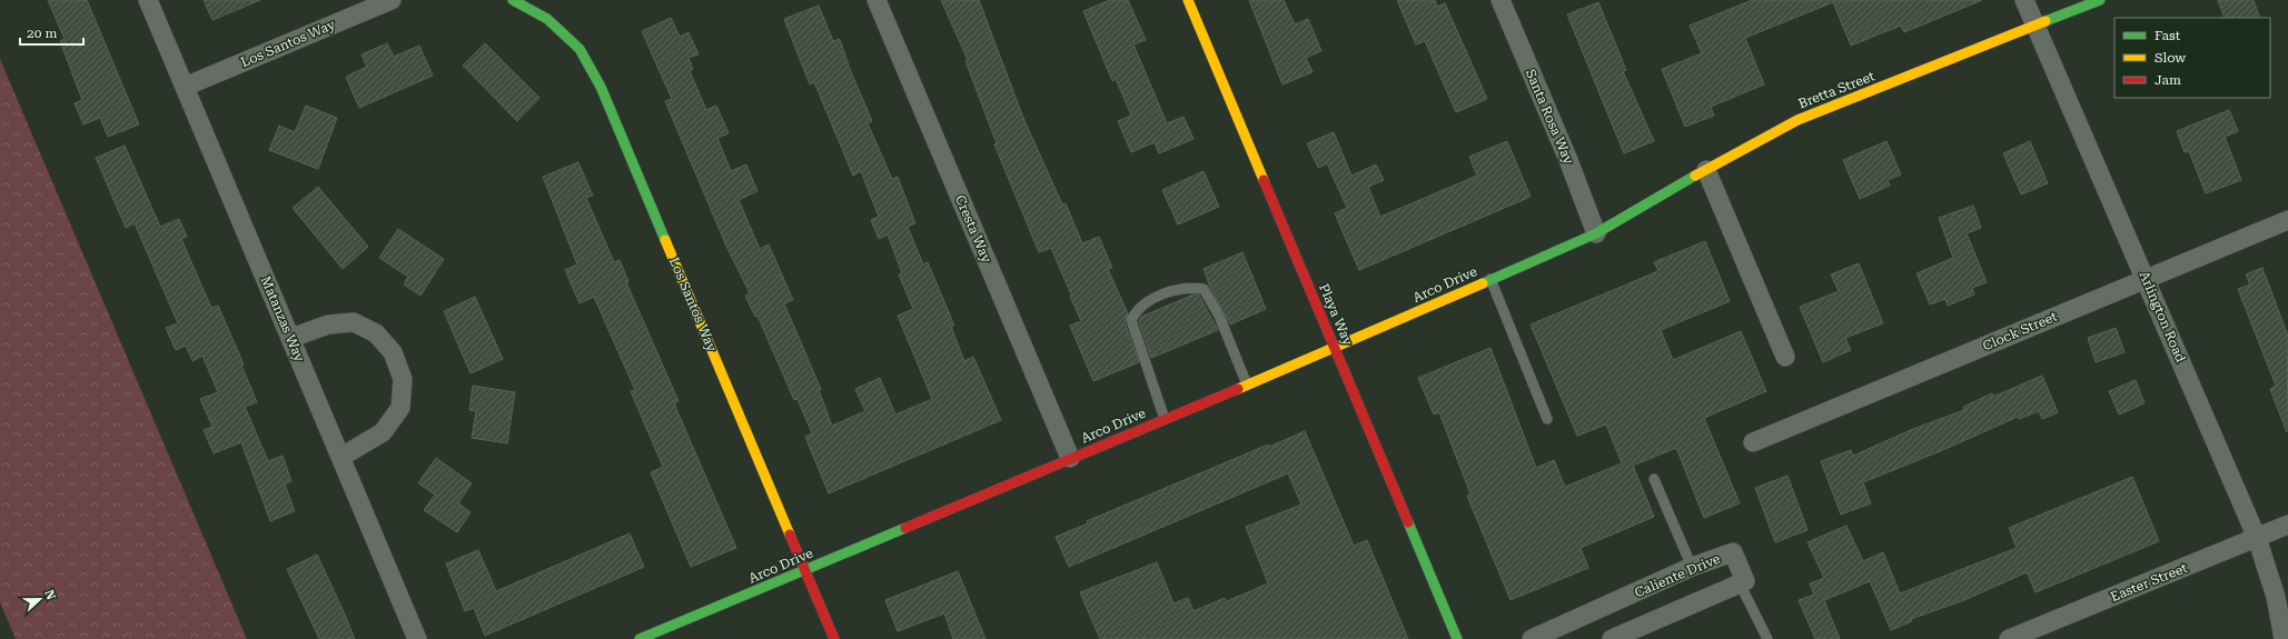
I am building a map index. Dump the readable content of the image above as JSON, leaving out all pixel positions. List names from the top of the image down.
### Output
{
  "streets": {
    "street": [
      "Los Santos Way",
      "Bretta Street",
      "Santa Rosa Way",
      "Cresta Way",
      "Arco Drive",
      "Playa Way",
      "Arlington Road",
      "Matanzas Way",
      "Clock Street",
      "Caliente Drive",
      "Easter Street"
    ]
  },
  "crossings": [
    ["Los Santos Way", "Arco Drive"],
    ["Los Santos Way", "Matanzas Way"],
    ["Bretta Street", "Santa Rosa Way"],
    ["Bretta Street", "Arco Drive"],
    ["Bretta Street", "Arlington Road"],
    ["Santa Rosa Way", "Arco Drive"],
    ["Cresta Way", "Arco Drive"],
    ["Arco Drive", "Playa Way"],
    ["Arlington Road", "Clock Street"],
    ["Arlington Road", "Easter Street"]
  ],
  "legend": ["Fast", "Slow", "Jam"],
  "scale_bar": "20 m",
  "north": "right"
}
